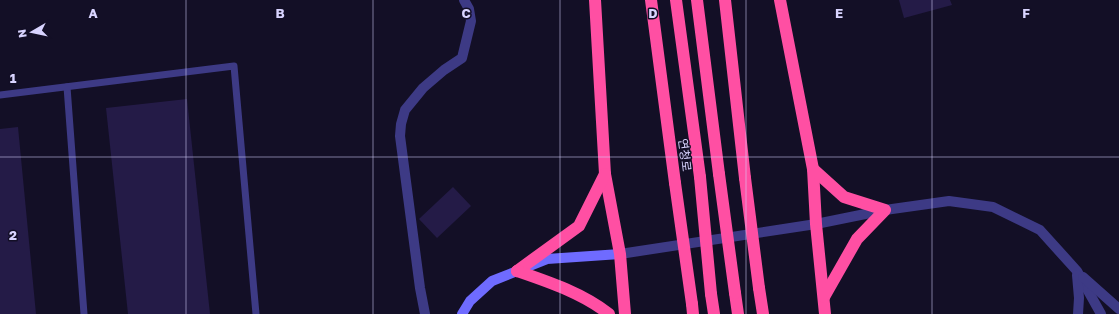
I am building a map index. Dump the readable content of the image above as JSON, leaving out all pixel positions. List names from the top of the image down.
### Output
{
  "streets": {
    "highway": ["연청로"]
  },
  "north": "left",
  "grid": {
    "columns": [
      "A",
      "B",
      "C",
      "D",
      "E",
      "F"
    ],
    "rows": ["1", "2"]
  }
}
